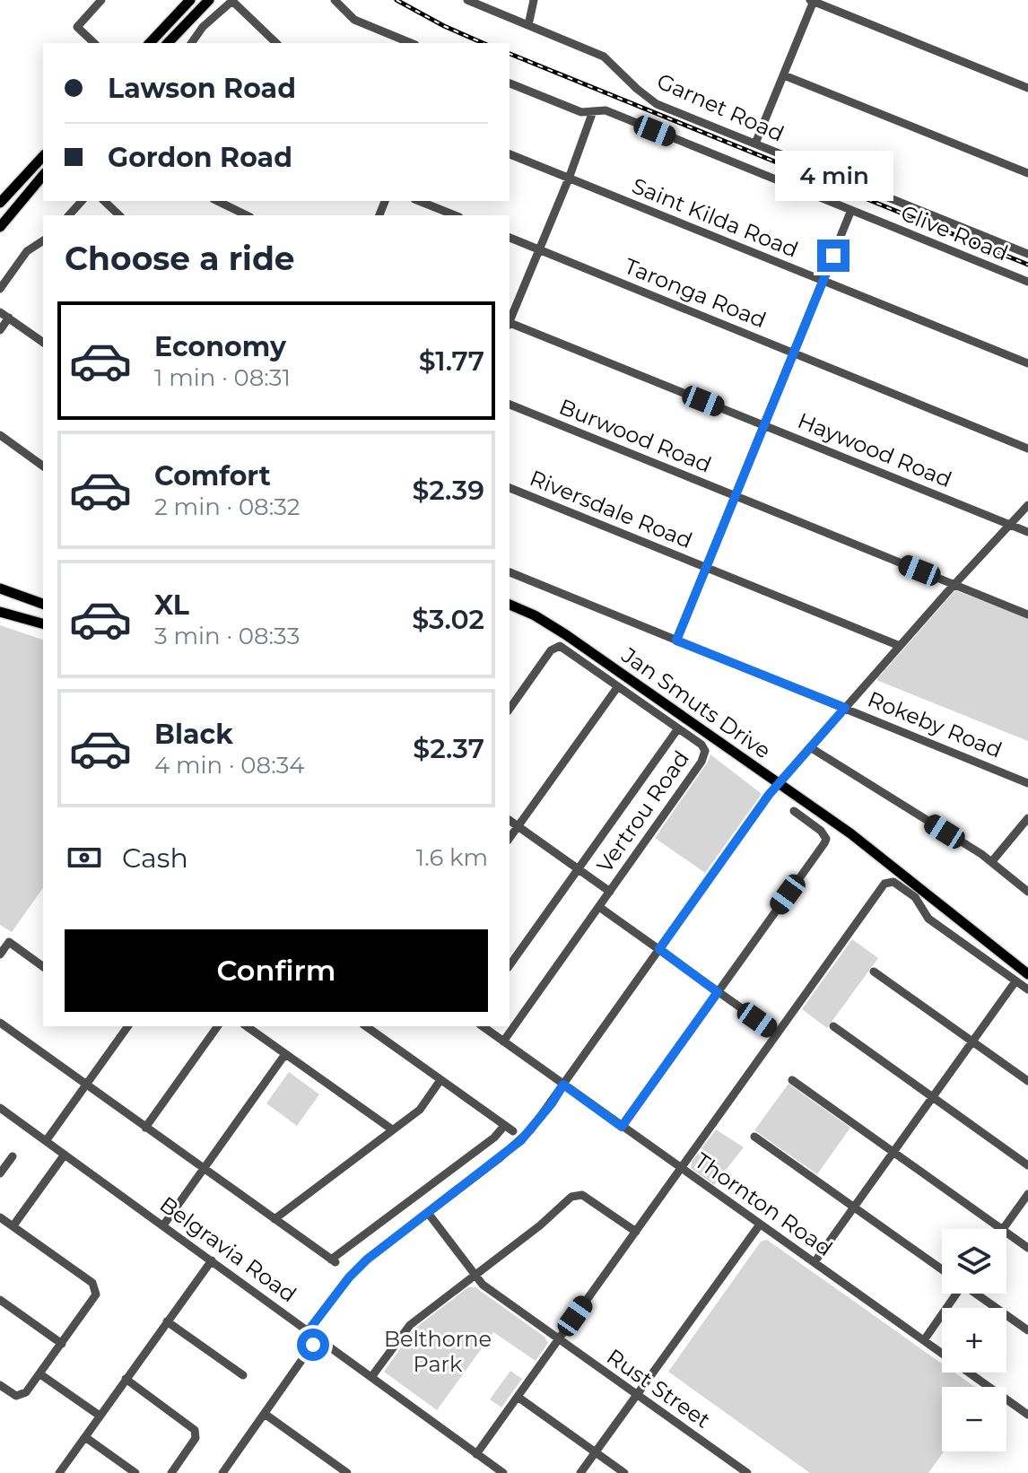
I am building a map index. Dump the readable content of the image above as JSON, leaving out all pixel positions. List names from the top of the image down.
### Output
{
  "streets": {
    "main road": ["Jan Smuts Drive"],
    "street": [
      "Garnet Road",
      "Saint Kilda Road",
      "Clive Road",
      "Taronga Road",
      "Burwood Road",
      "Haywood Road",
      "Riversdale Road",
      "Rokeby Road",
      "Vertrou Road",
      "Thornton Road",
      "Belgravia Road",
      "Rust Street"
    ]
  },
  "crossings": [
    ["Vertrou Road", "Thornton Road"]
  ],
  "parks": ["Belthorne Park"],
  "page": {
    "banner": ["Lawson Road", "Gordon Road"],
    "bubble": "4 min",
    "heading": "Choose a ride",
    "list": [
      {
        "name": "Economy",
        "note": "1 min · 08:31",
        "value": "$1.77"
      },
      {
        "name": "Comfort",
        "note": "2 min · 08:32",
        "value": "$2.39"
      },
      {
        "name": "XL",
        "note": "3 min · 08:33",
        "value": "$3.02"
      },
      {
        "name": "Black",
        "note": "4 min · 08:34",
        "value": "$2.37"
      }
    ],
    "pay": ["Cash", "1.6 km"],
    "buttons": "Confirm",
    "map_buttons": ["+", "−"]
  }
}
